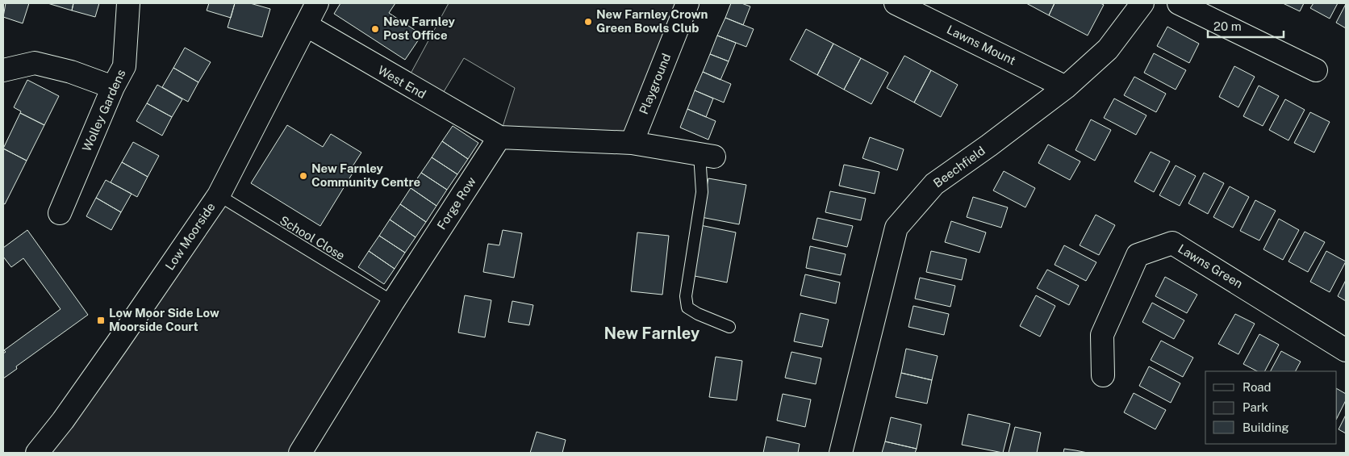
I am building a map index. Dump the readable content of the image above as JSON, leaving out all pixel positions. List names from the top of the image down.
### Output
{
  "streets": {
    "street": [
      "Lawns Mount",
      "West End",
      "Playground",
      "Wolley Gardens",
      "Beechfield",
      "Forge Row",
      "Low Moorside",
      "Lawns Green"
    ],
    "lane": ["School Close"]
  },
  "crossings": [
    ["Lawns Mount", "Beechfield"],
    ["West End", "Forge Row"],
    ["West End", "Low Moorside"],
    ["Forge Row", "School Close"],
    ["Low Moorside", "School Close"]
  ],
  "districts": ["New Farnley"],
  "places": {
    "other": ["New Farnley Crown Green Bowls Club", "New Farnley Post Office", "New Farnley Community Centre"],
    "transit": ["Low Moor Side Low Moorside Court"]
  },
  "legend": ["Road", "Park", "Building"],
  "scale_bar": "20 m"
}
